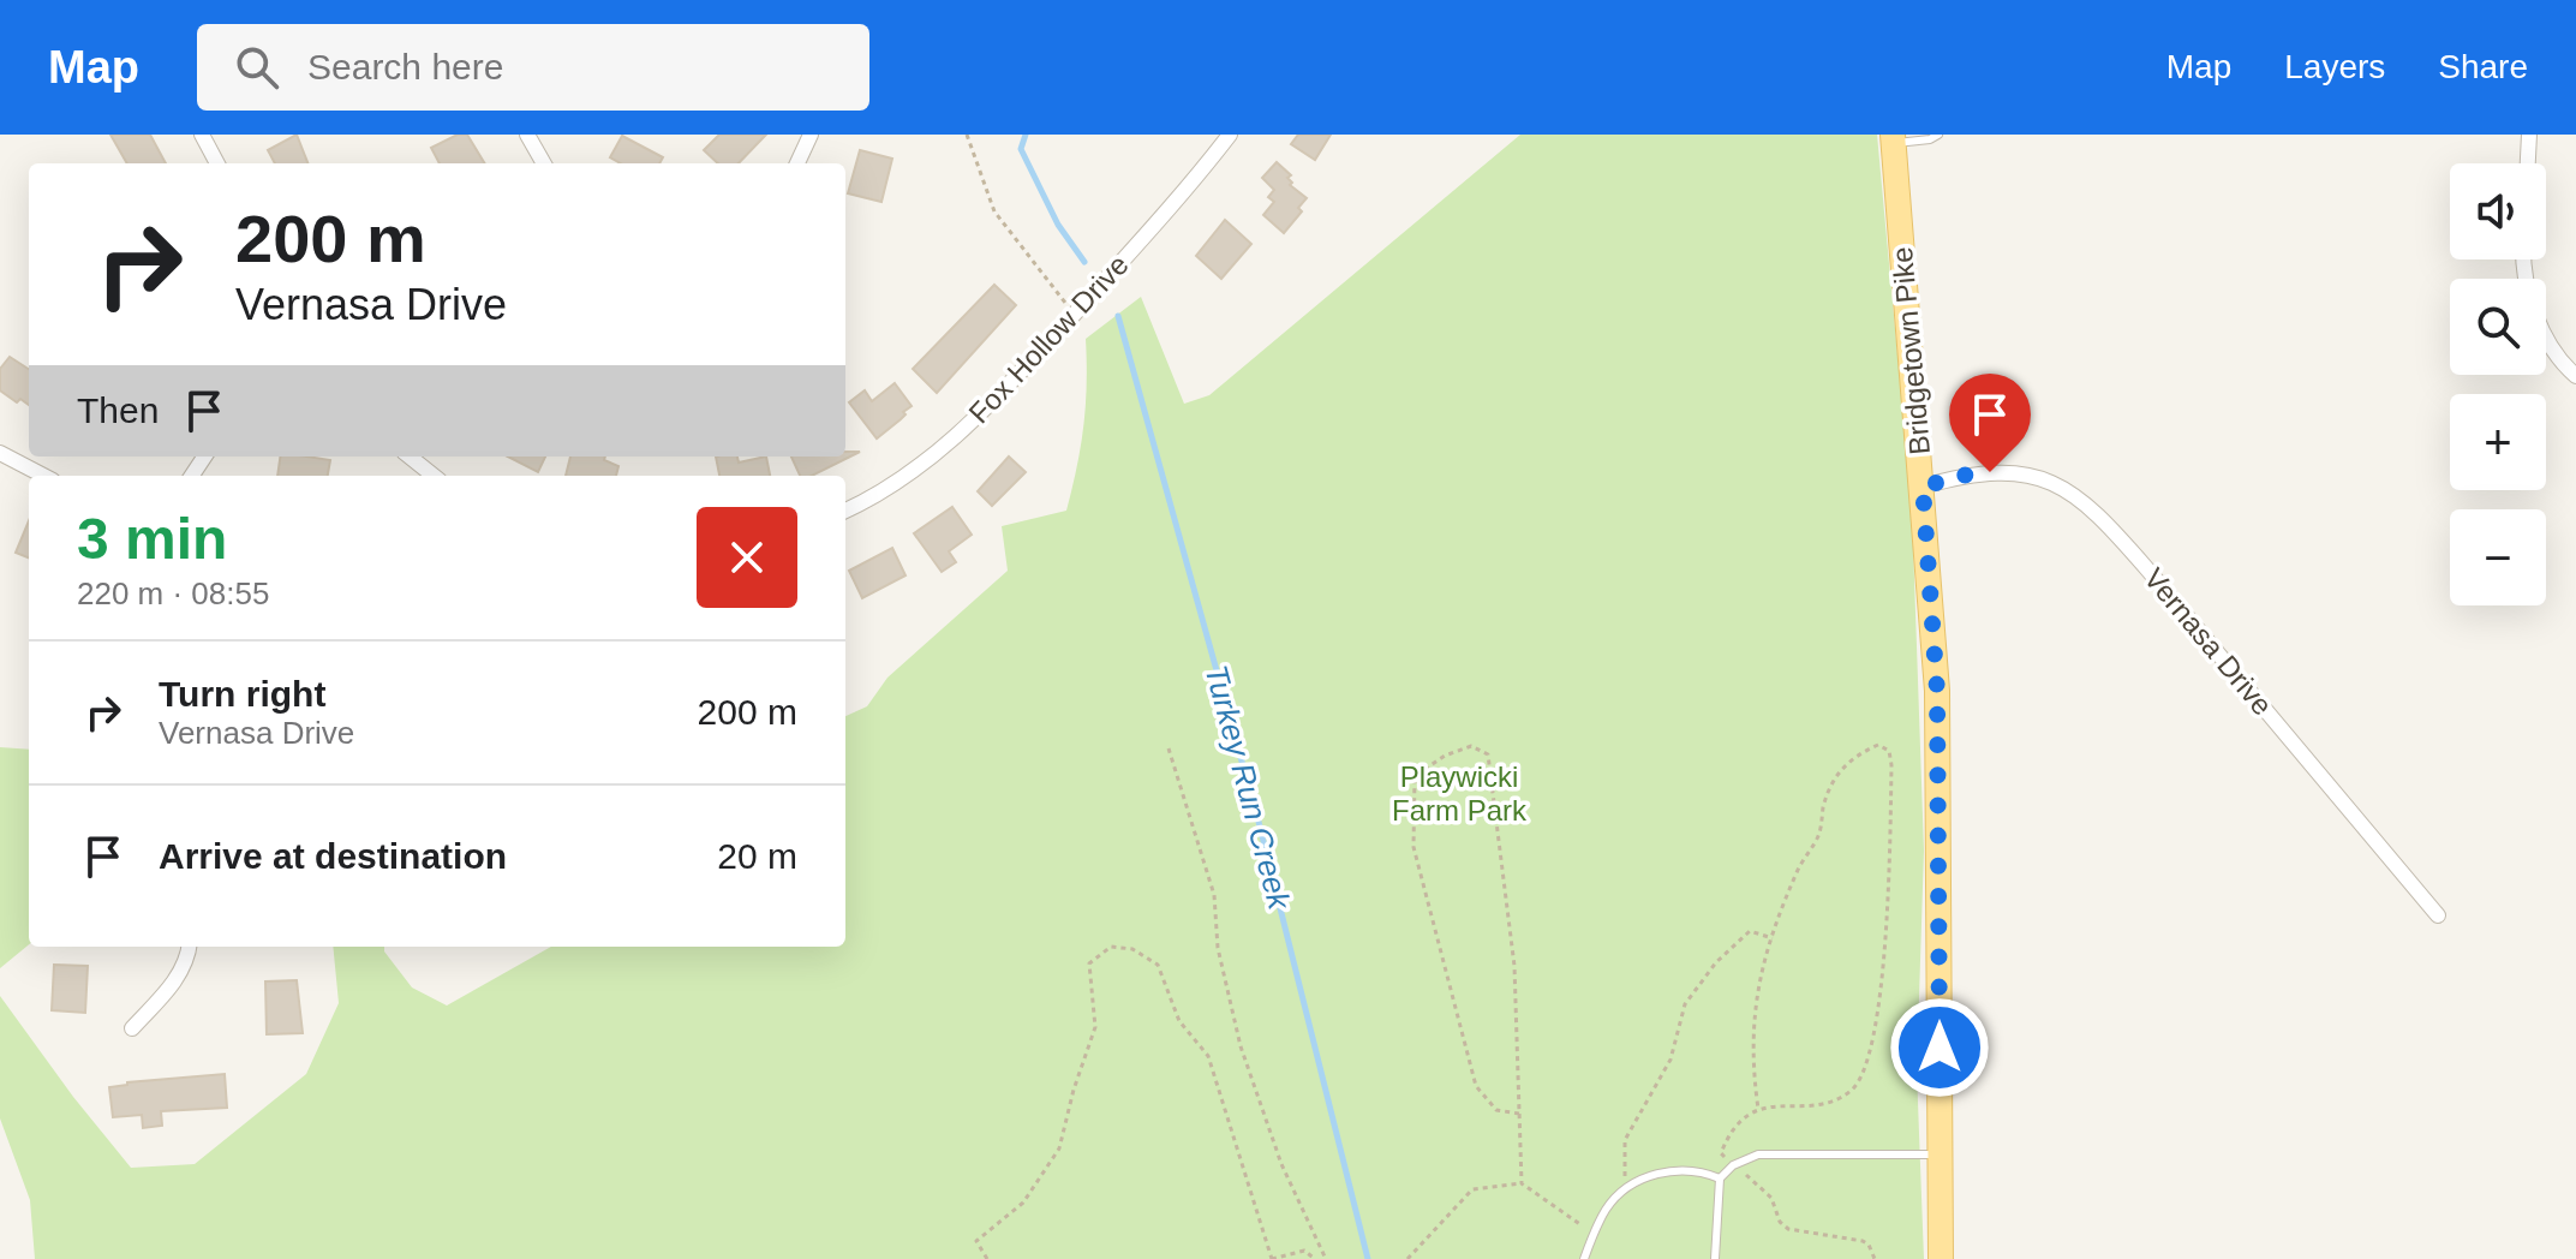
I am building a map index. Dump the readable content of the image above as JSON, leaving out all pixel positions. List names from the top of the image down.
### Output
{
  "streets": {
    "main road": ["Bridgetown Pike"],
    "street": ["Fox Hollow Drive", "Vernasa Drive"]
  },
  "crossings": [
    ["Bridgetown Pike", "Vernasa Drive"]
  ],
  "water": ["Turkey Run Creek"],
  "parks": ["Playwicki Farm Park"],
  "page": {
    "header": "Map",
    "search": "Search here",
    "nav": ["Map", "Layers", "Share"],
    "map_buttons": ["+", "−"],
    "turn": ["200 m", "Vernasa Drive"],
    "then": "Then",
    "heading": ["3 min", "220 m · 08:55"],
    "list": [
      {
        "name": "Turn right",
        "note": "Vernasa Drive",
        "value": "200 m"
      },
      {
        "name": "Arrive at destination",
        "value": "20 m"
      }
    ]
  }
}
